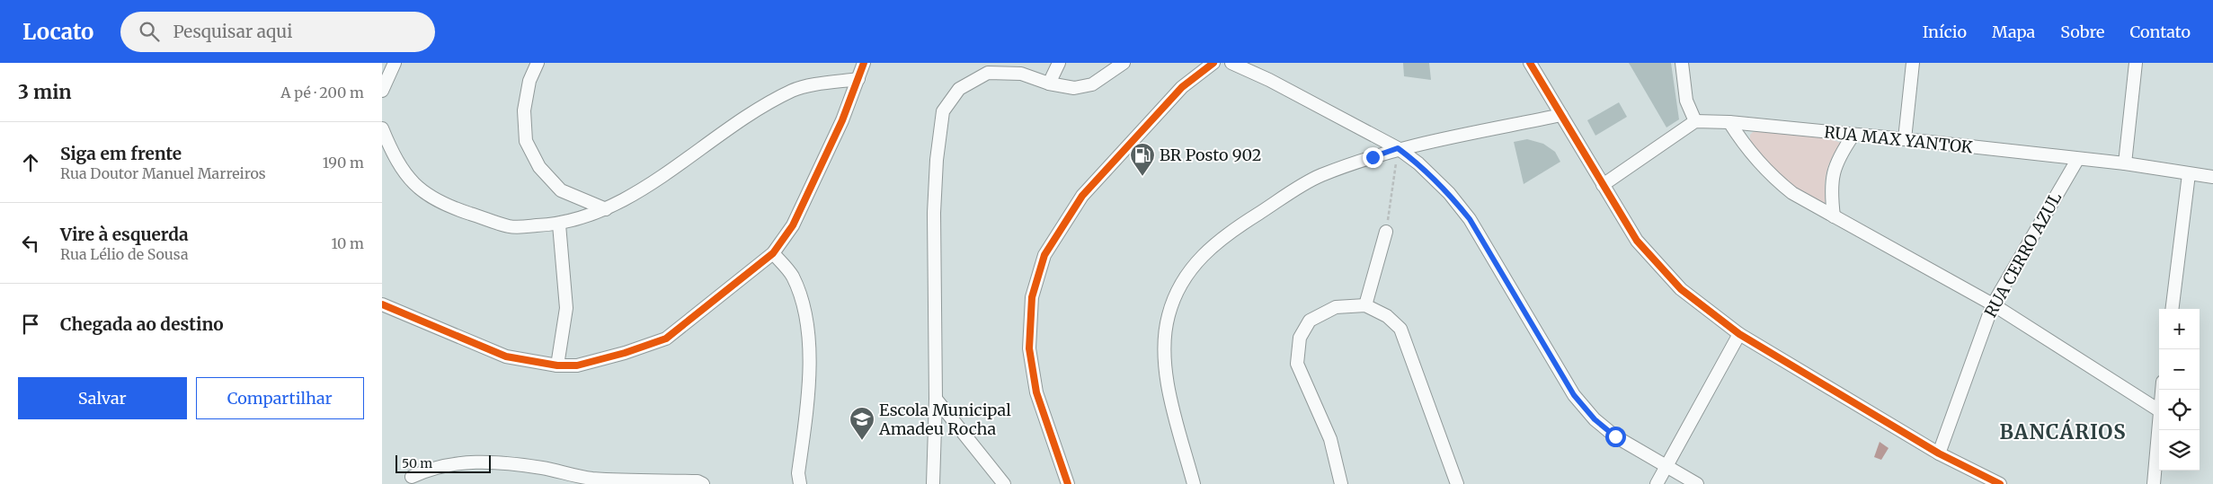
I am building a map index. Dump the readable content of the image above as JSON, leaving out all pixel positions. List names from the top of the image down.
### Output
{
  "streets": {
    "street": ["RUA MAX YANTOK", "RUA CERRO AZUL"]
  },
  "crossings": [
    ["RUA MAX YANTOK", "RUA CERRO AZUL"]
  ],
  "districts": ["BANCÁRIOS"],
  "places": {
    "fuel station": ["BR Posto 902"],
    "school or university": ["Escola Municipal Amadeu Rocha"]
  },
  "scale_bar": "50 m",
  "page": {
    "header": "Locato",
    "search": "Pesquisar aqui",
    "nav": [
      "Início",
      "Mapa",
      "Sobre",
      "Contato"
    ],
    "heading": ["3 min", "A pé · 200 m"],
    "list": [
      ["Siga em frente", "Rua Doutor Manuel Marreiros", "190 m"],
      ["Vire à esquerda", "Rua Lélio de Sousa", "10 m"],
      "Chegada ao destino"
    ],
    "map_buttons": ["+", "−"],
    "buttons": ["Salvar", "Compartilhar"],
    "scale": "50 m"
  }
}
